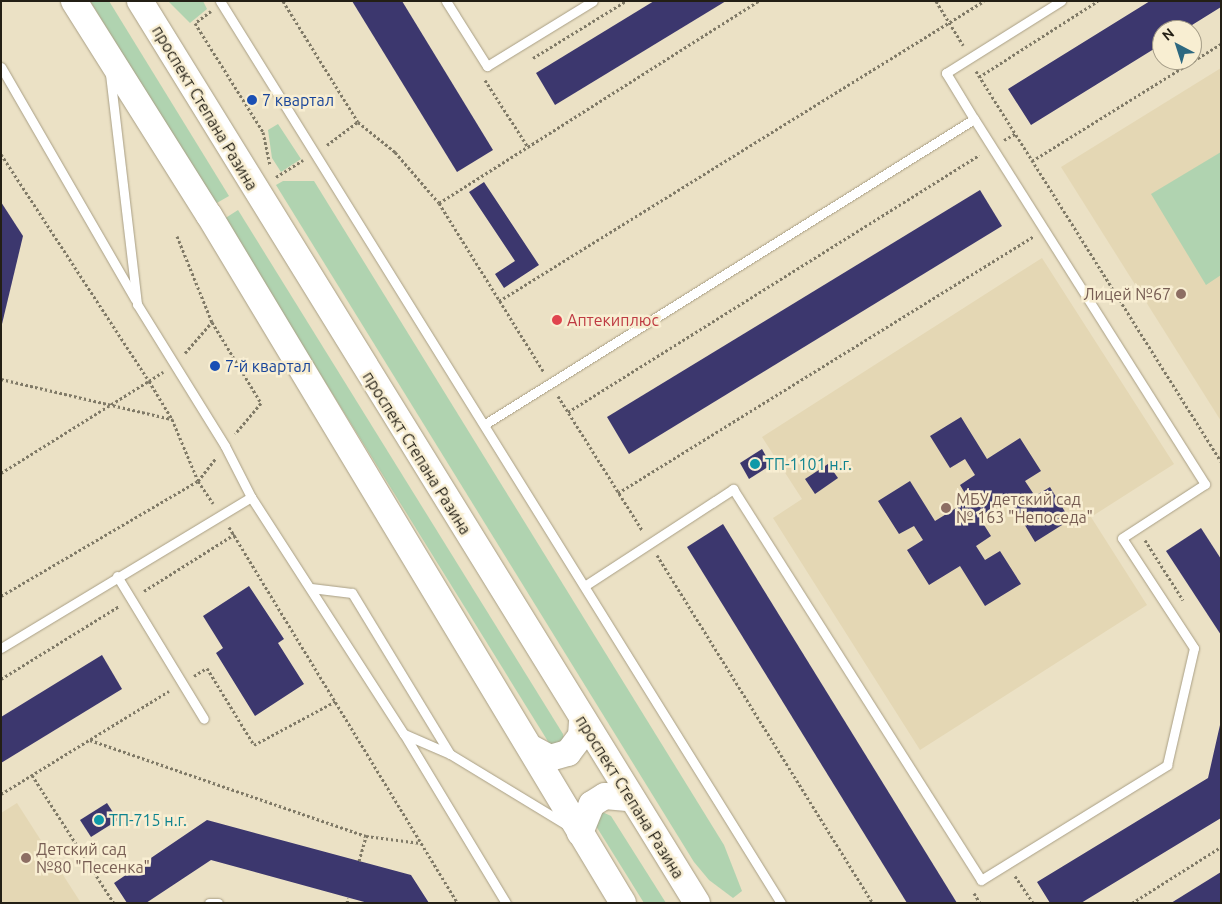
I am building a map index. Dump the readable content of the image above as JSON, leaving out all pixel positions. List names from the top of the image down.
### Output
{
  "streets": {
    "main road": ["проспект Степана Разина"]
  },
  "places": [
    "7 квартал",
    "Лицей №67",
    "Аптекиплюс",
    "7-й квартал",
    "ТП-1101 н.г.",
    "МБУ детский сад № 163 \"Непоседа\"",
    "ТП-715 н.г.",
    "Детский сад №80 \"Песенка\""
  ],
  "north": "top left"
}
